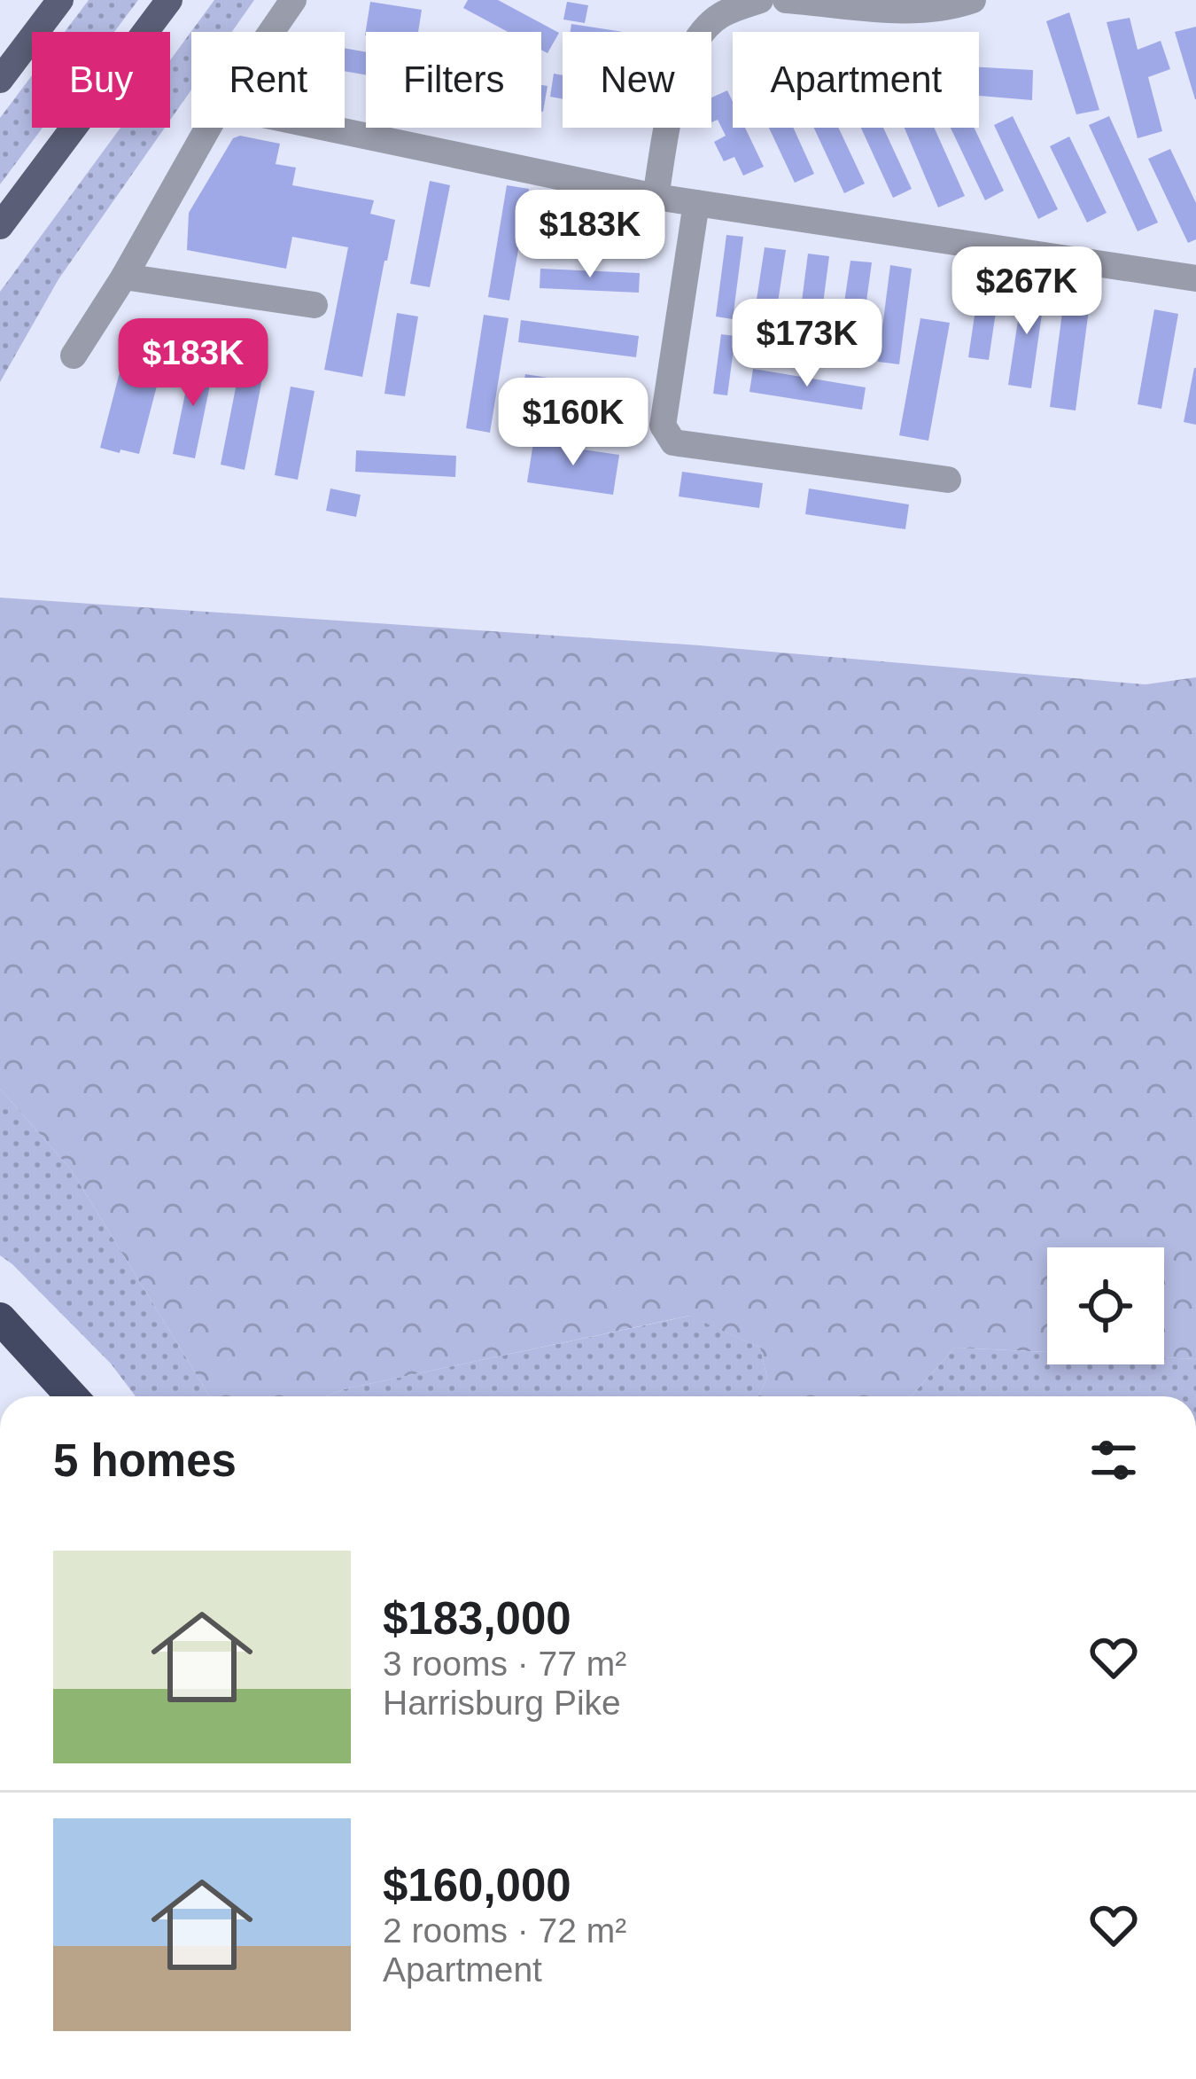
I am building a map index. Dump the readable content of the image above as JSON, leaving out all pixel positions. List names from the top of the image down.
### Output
{
  "page": {
    "chip": [
      "Buy",
      "Rent",
      "Filters",
      "New",
      "Apartment"
    ],
    "price": [
      "$183K",
      "$267K",
      "$173K",
      "$183K",
      "$160K"
    ],
    "heading": "5 homes",
    "list": [
      {
        "name": "$183,000",
        "note": "3 rooms · 77 m² · Harrisburg Pike"
      },
      {
        "name": "$160,000",
        "note": "2 rooms · 72 m² · Apartment"
      }
    ]
  }
}
